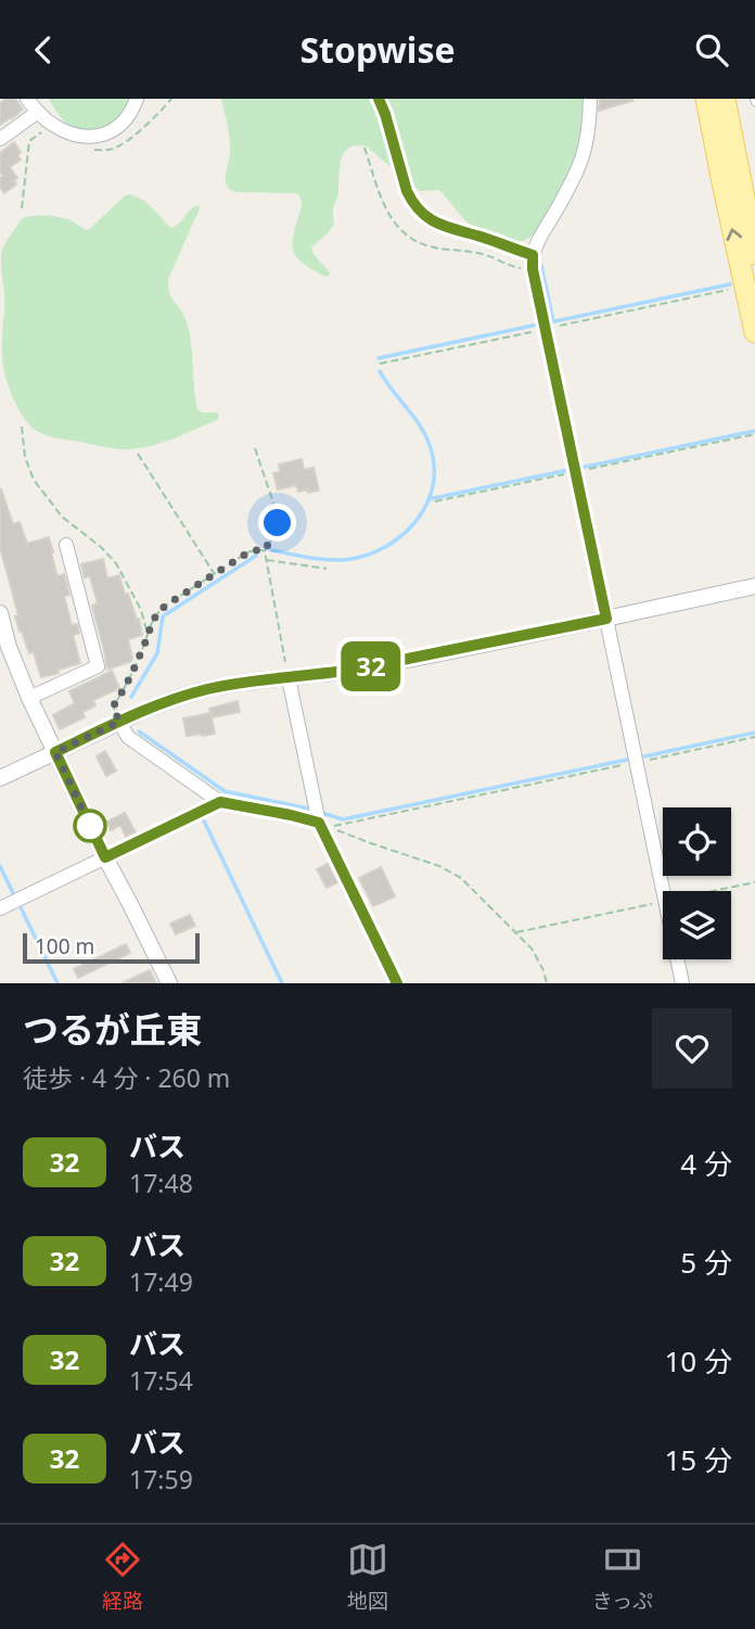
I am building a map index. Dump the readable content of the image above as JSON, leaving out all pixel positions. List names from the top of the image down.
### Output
{
  "lines": ["bus line 32"],
  "scale_bar": "100 m",
  "page": {
    "header": "Stopwise",
    "on_map": "32",
    "scale": "100 m",
    "heading": ["つるが丘東", "徒歩 · 4 分 · 260 m"],
    "list": [
      {
        "mark": "32",
        "name": "バス",
        "note": "17:48",
        "value": "4 分"
      },
      {
        "mark": "32",
        "name": "バス",
        "note": "17:49",
        "value": "5 分"
      },
      {
        "mark": "32",
        "name": "バス",
        "note": "17:54",
        "value": "10 分"
      },
      {
        "mark": "32",
        "name": "バス",
        "note": "17:59",
        "value": "15 分"
      }
    ],
    "tabs": ["経路", "地図", "きっぷ"]
  }
}
